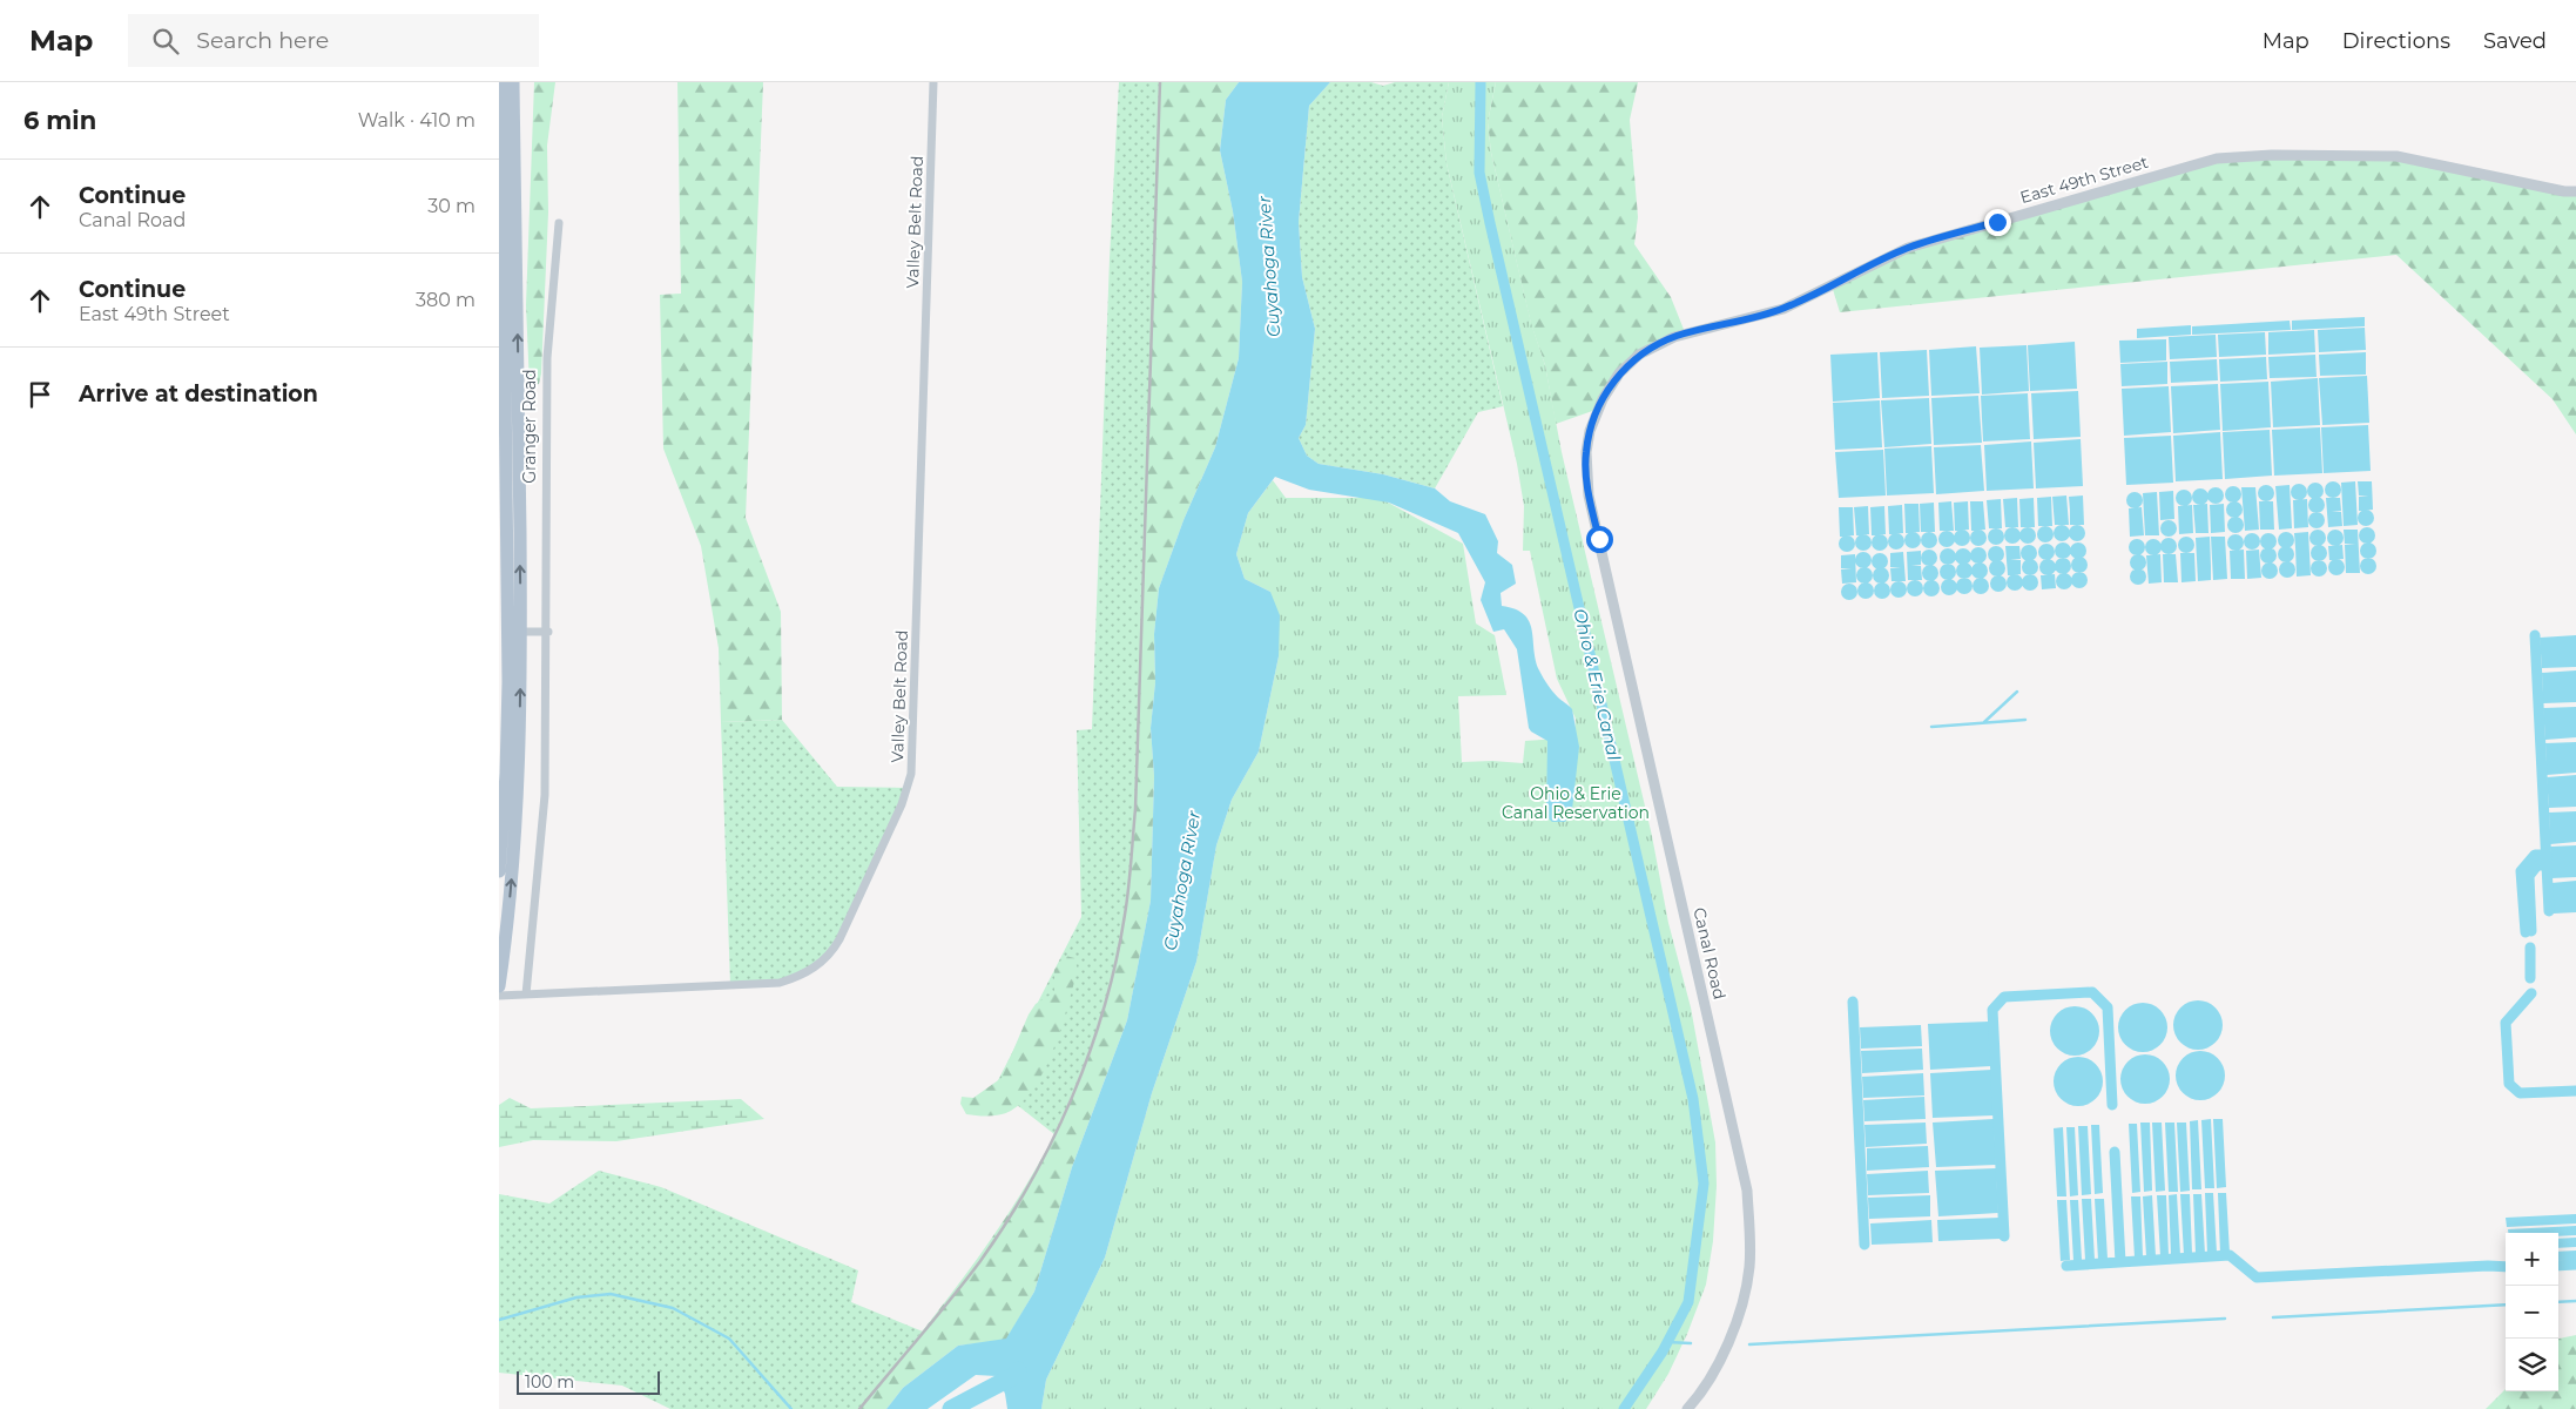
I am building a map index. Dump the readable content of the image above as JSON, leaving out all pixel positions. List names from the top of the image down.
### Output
{
  "streets": {
    "main road": ["Granger Road"],
    "street": ["East 49th Street", "Valley Belt Road", "Canal Road"]
  },
  "crossings": [
    ["East 49th Street", "Canal Road"],
    ["Valley Belt Road", "Granger Road"]
  ],
  "water": ["Cuyahoga River", "Ohio & Erie Canal"],
  "parks": ["Ohio & Erie Canal Reservation"],
  "scale_bar": "100 m",
  "page": {
    "header": "Map",
    "search": "Search here",
    "nav": ["Map", "Directions", "Saved"],
    "heading": ["6 min", "Walk · 410 m"],
    "list": [
      ["Continue", "Canal Road", "30 m"],
      ["Continue", "East 49th Street", "380 m"],
      "Arrive at destination"
    ],
    "map_buttons": ["+", "−"],
    "scale": "100 m"
  }
}
